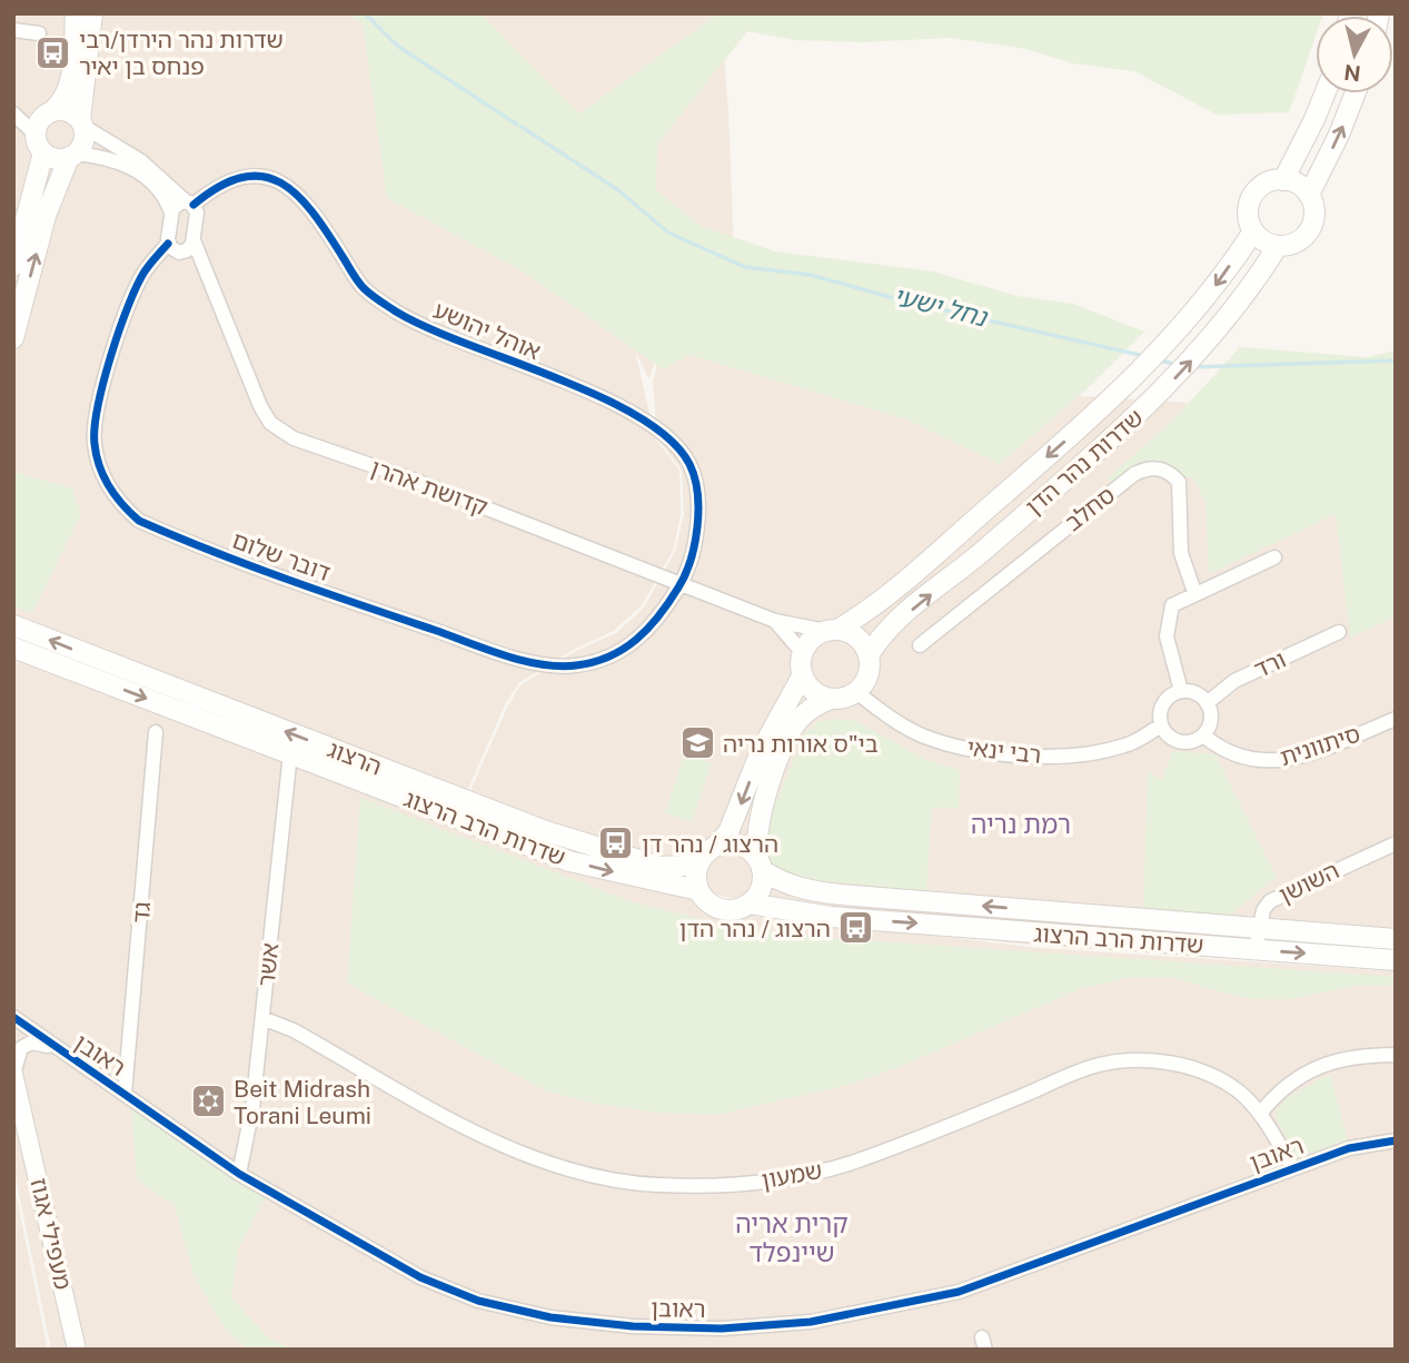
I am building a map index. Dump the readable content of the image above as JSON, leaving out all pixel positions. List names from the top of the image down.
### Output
{
  "streets": {
    "main road": ["שדרות נהר הדן", "הרצוג", "שדרות הרב הרצוג"],
    "street": [
      "אוהל יהושע",
      "קדושת אהרן",
      "סחלב",
      "דובר שלום",
      "ורד",
      "סיתוונית",
      "רבי ינאי",
      "השושן",
      "גד",
      "אשר",
      "ראובן",
      "שמעון",
      "מעפילי אגוז"
    ]
  },
  "crossings": [
    ["אוהל יהושע", "קדושת אהרן"],
    ["אוהל יהושע", "דובר שלום"],
    ["שדרות נהר הדן", "קדושת אהרן"],
    ["שדרות נהר הדן", "רבי ינאי"],
    ["קדושת אהרן", "דובר שלום"],
    ["קדושת אהרן", "רבי ינאי"],
    ["ורד", "סיתוונית"],
    ["ורד", "רבי ינאי"],
    ["סיתוונית", "רבי ינאי"],
    ["הרצוג", "שדרות הרב הרצוג"],
    ["שדרות הרב הרצוג", "השושן"],
    ["שדרות הרב הרצוג", "אשר"],
    ["גד", "ראובן"],
    ["אשר", "ראובן"],
    ["אשר", "שמעון"],
    ["ראובן", "שמעון"],
    ["ראובן", "מעפילי אגוז"]
  ],
  "one_way": ["הרצוג"],
  "districts": ["רמת נריה", "קרית אריה שיינפלד"],
  "water": ["נחל ישעי"],
  "places": {
    "bus stop": ["שדרות נהר הירדן/רבי פנחס בן יאיר", "הרצוג / נהר דן", "הרצוג / נהר הדן"],
    "school or university": ["בי\"ס אורות נריה"],
    "synagogue": ["Beit Midrash Torani Leumi"]
  },
  "north": "bottom"
}
